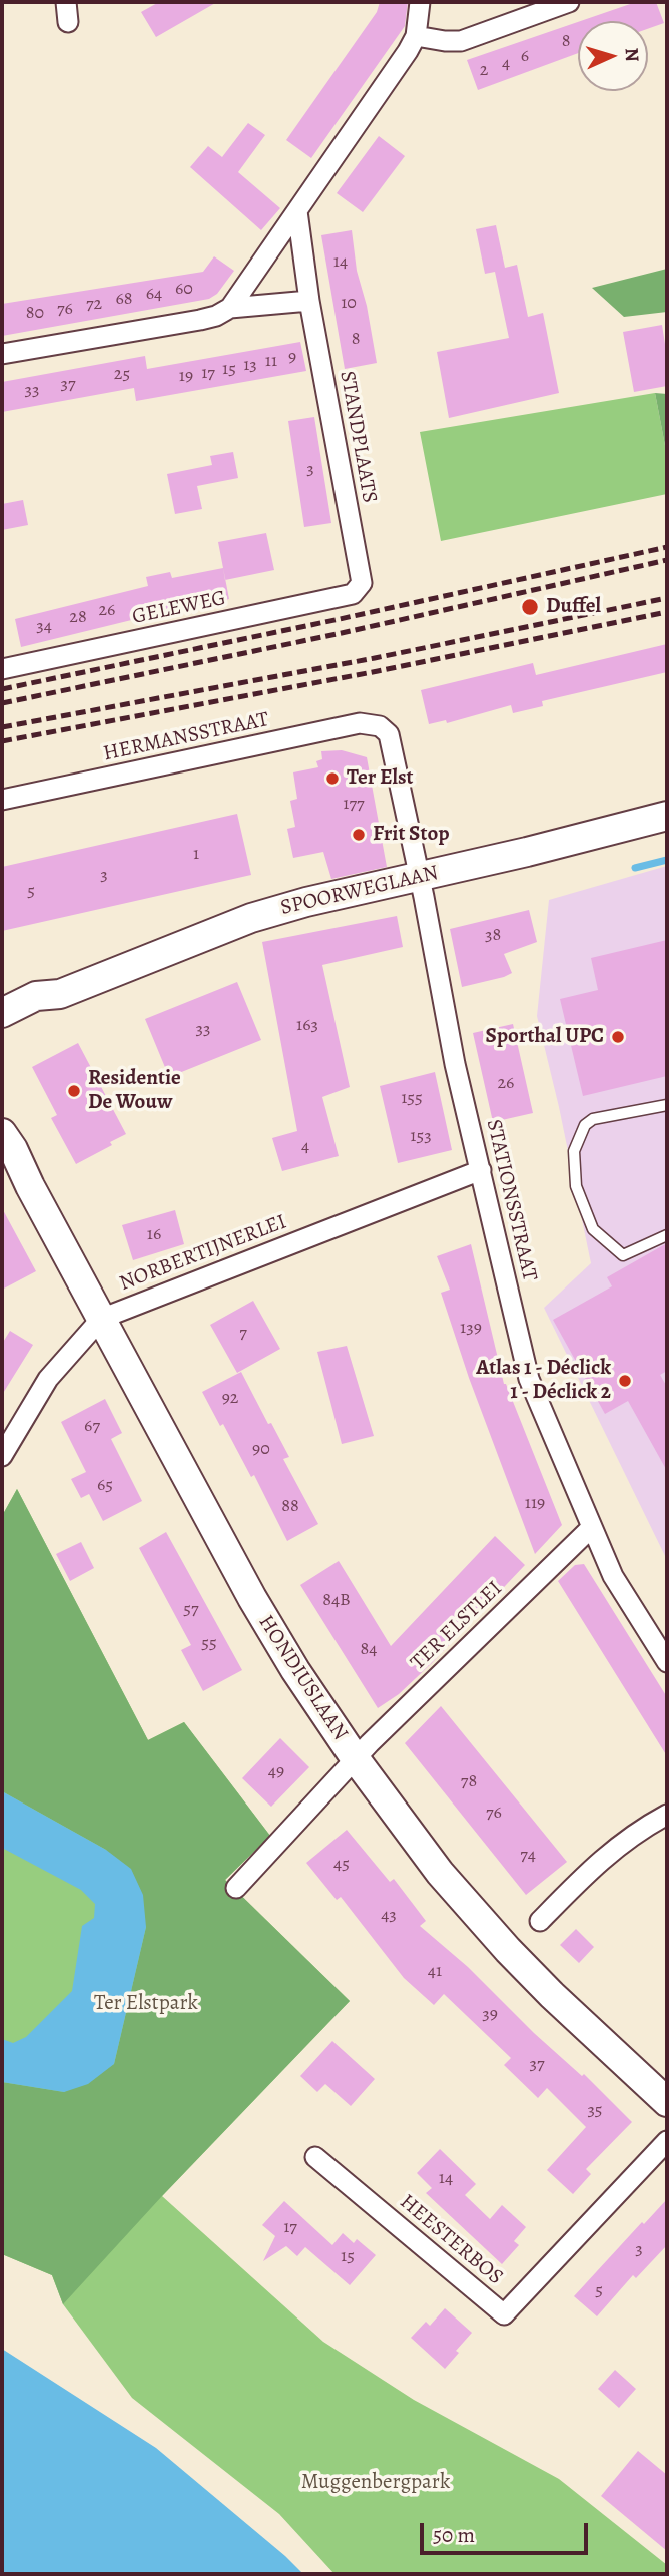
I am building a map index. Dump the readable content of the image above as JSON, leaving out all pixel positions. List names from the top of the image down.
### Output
{
  "streets": {
    "street": [
      "STANDPLAATS",
      "GELEWEG",
      "HERMANSSTRAAT",
      "SPOORWEGLAAN",
      "STATIONSSTRAAT",
      "NORBERTIJNERLEI",
      "TER ELSTLEI",
      "HONDIUSLAAN",
      "HEESTERBOS"
    ]
  },
  "crossings": [
    ["STANDPLAATS", "GELEWEG"],
    ["HERMANSSTRAAT", "STATIONSSTRAAT"],
    ["SPOORWEGLAAN", "STATIONSSTRAAT"],
    ["STATIONSSTRAAT", "NORBERTIJNERLEI"],
    ["STATIONSSTRAAT", "TER ELSTLEI"],
    ["NORBERTIJNERLEI", "HONDIUSLAAN"],
    ["TER ELSTLEI", "HONDIUSLAAN"]
  ],
  "parks": ["Ter Elstpark", "Muggenbergpark"],
  "places": [
    "Duffel",
    "Ter Elst",
    "Frit Stop",
    "Sporthal UPC",
    "Residentie De Wouw",
    "Atlas 1 - Déclick 1 - Déclick 2"
  ],
  "house_numbers": [
    "8",
    "6",
    "4",
    "2",
    "14",
    "60",
    "64",
    "68",
    "10",
    "72",
    "76",
    "80",
    "8",
    "9",
    "11",
    "13",
    "15",
    "17",
    "25",
    "19",
    "37",
    "33",
    "3",
    "26",
    "28",
    "34",
    "177",
    "1",
    "3",
    "5",
    "38",
    "163",
    "33",
    "26",
    "155",
    "153",
    "4",
    "16",
    "139",
    "7",
    "92",
    "67",
    "90",
    "65",
    "119",
    "88",
    "84B",
    "57",
    "55",
    "84",
    "49",
    "78",
    "76",
    "74",
    "45",
    "43",
    "41",
    "39",
    "37",
    "35",
    "14",
    "17",
    "3",
    "15",
    "5"
  ],
  "scale_bar": "50 m",
  "north": "right"
}
